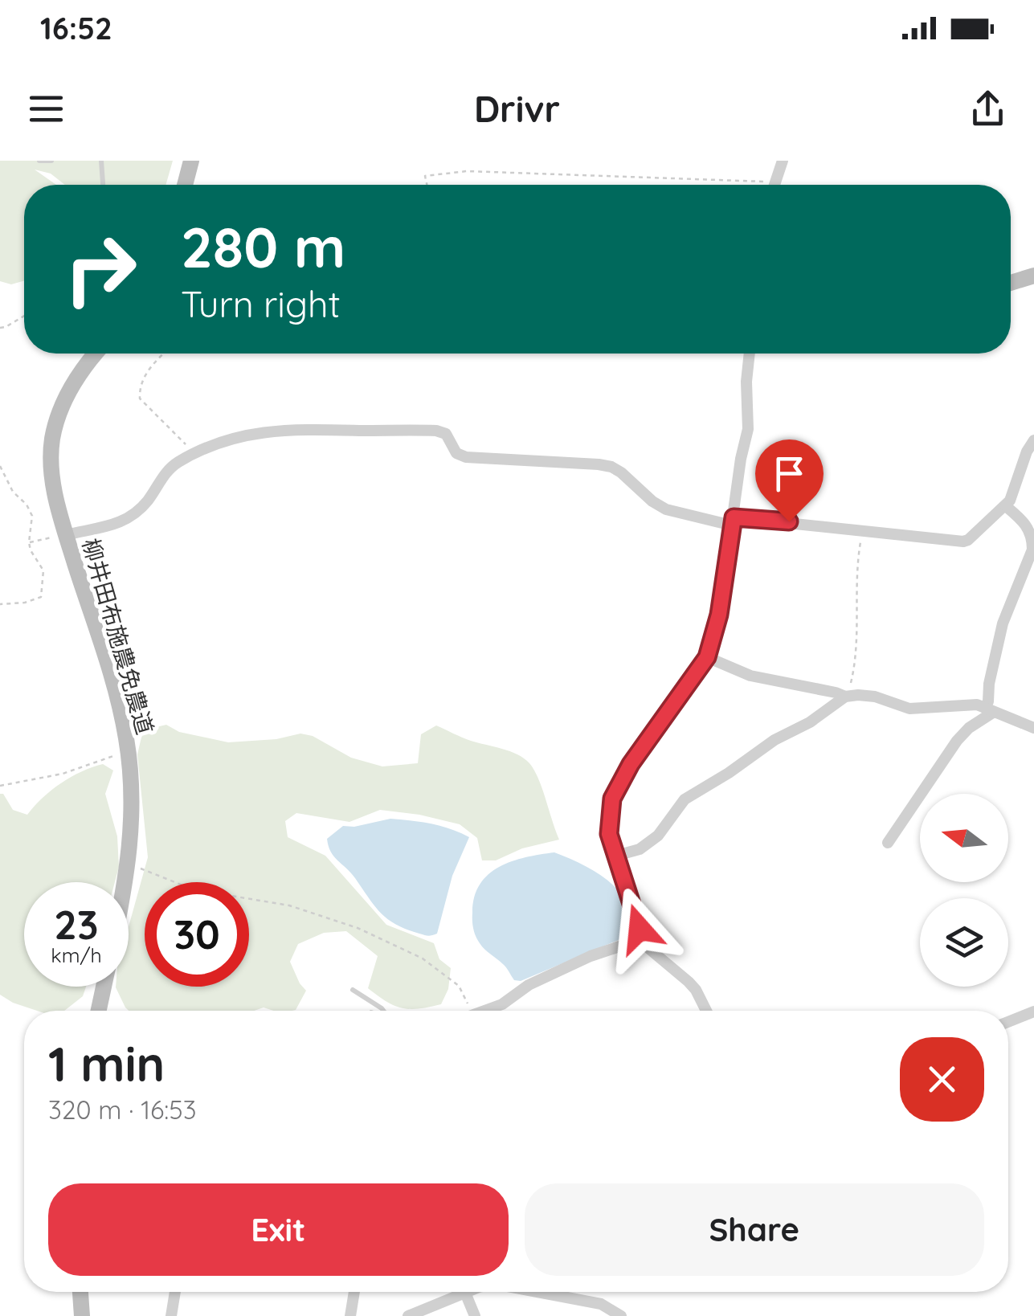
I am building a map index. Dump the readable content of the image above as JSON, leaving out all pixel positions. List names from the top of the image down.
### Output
{
  "streets": {
    "street": ["柳井田布施農免農道"]
  },
  "north": "left",
  "page": {
    "status": "16:52",
    "header": "Drivr",
    "turn": ["280 m", "Turn right"],
    "speed": "23 km/h",
    "limit": "30",
    "heading": ["1 min", "320 m · 16:53"],
    "buttons": ["Exit", "Share"]
  }
}
